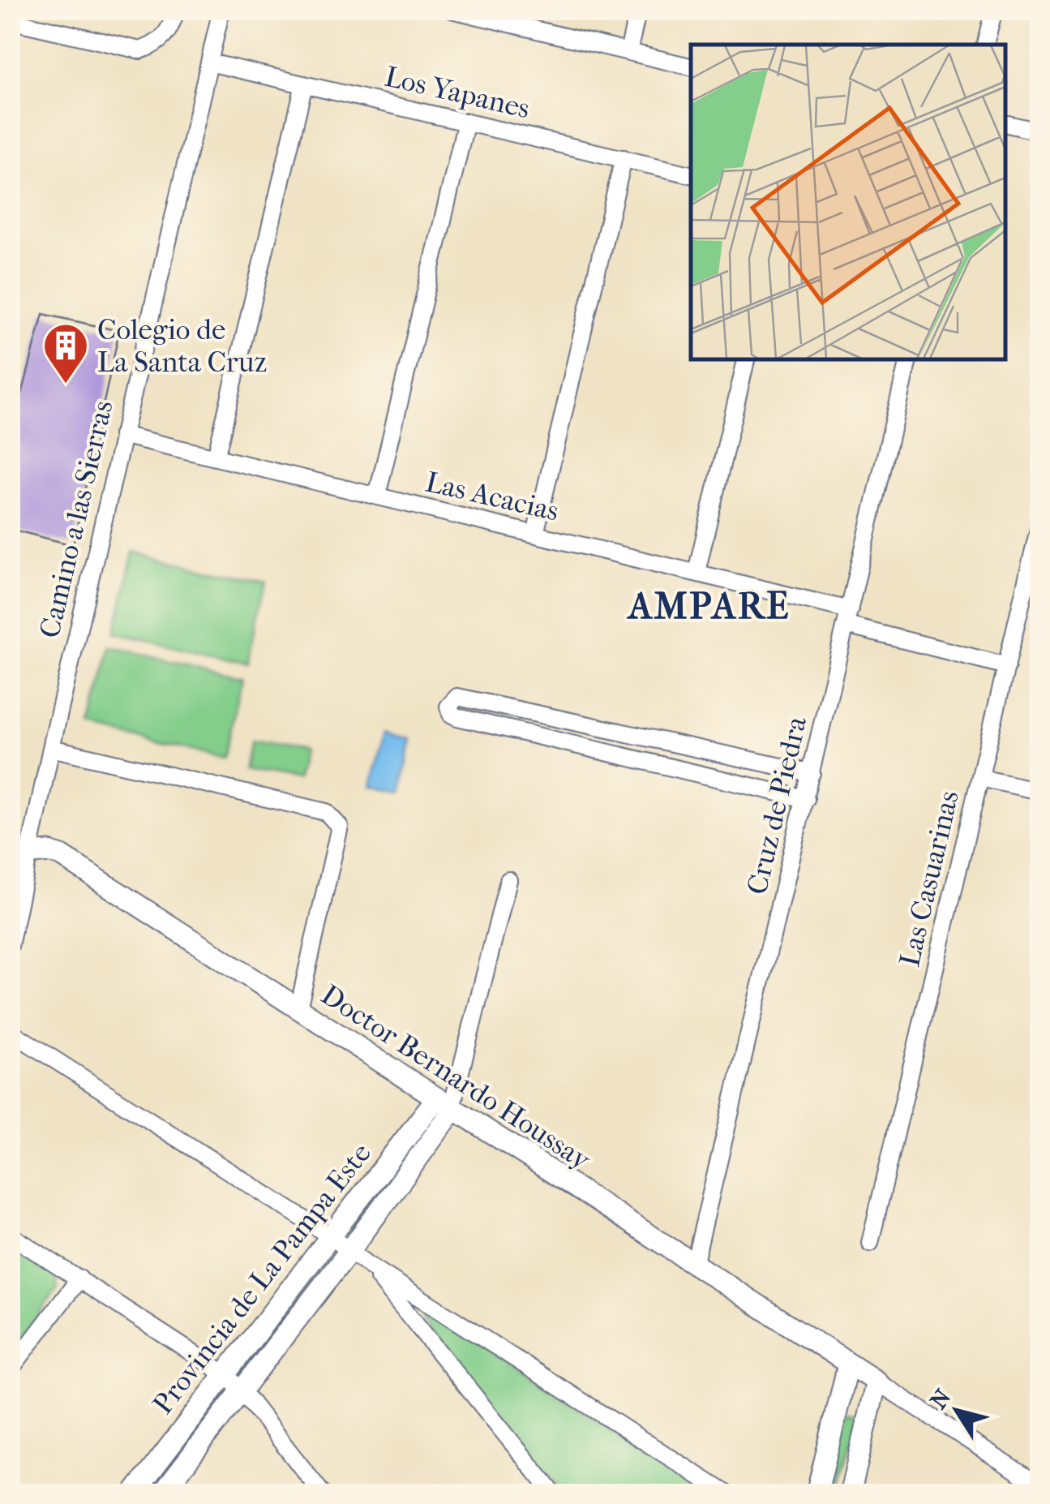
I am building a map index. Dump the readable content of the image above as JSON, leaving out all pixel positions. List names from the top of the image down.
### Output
{
  "streets": {
    "street": [
      "Los Yapanes",
      "Las Acacias",
      "Camino a las Sierras",
      "Cruz de Piedra",
      "Las Casuarinas",
      "Doctor Bernardo Houssay",
      "Provincia de La Pampa Este"
    ]
  },
  "crossings": [
    ["Los Yapanes", "Camino a las Sierras"],
    ["Las Acacias", "Camino a las Sierras"],
    ["Las Acacias", "Cruz de Piedra"],
    ["Las Acacias", "Las Casuarinas"],
    ["Camino a las Sierras", "Doctor Bernardo Houssay"],
    ["Cruz de Piedra", "Doctor Bernardo Houssay"],
    ["Doctor Bernardo Houssay", "Provincia de La Pampa Este"]
  ],
  "districts": ["AMPARE"],
  "places": {
    "building": ["Colegio de La Santa Cruz"]
  },
  "north": "top left"
}
